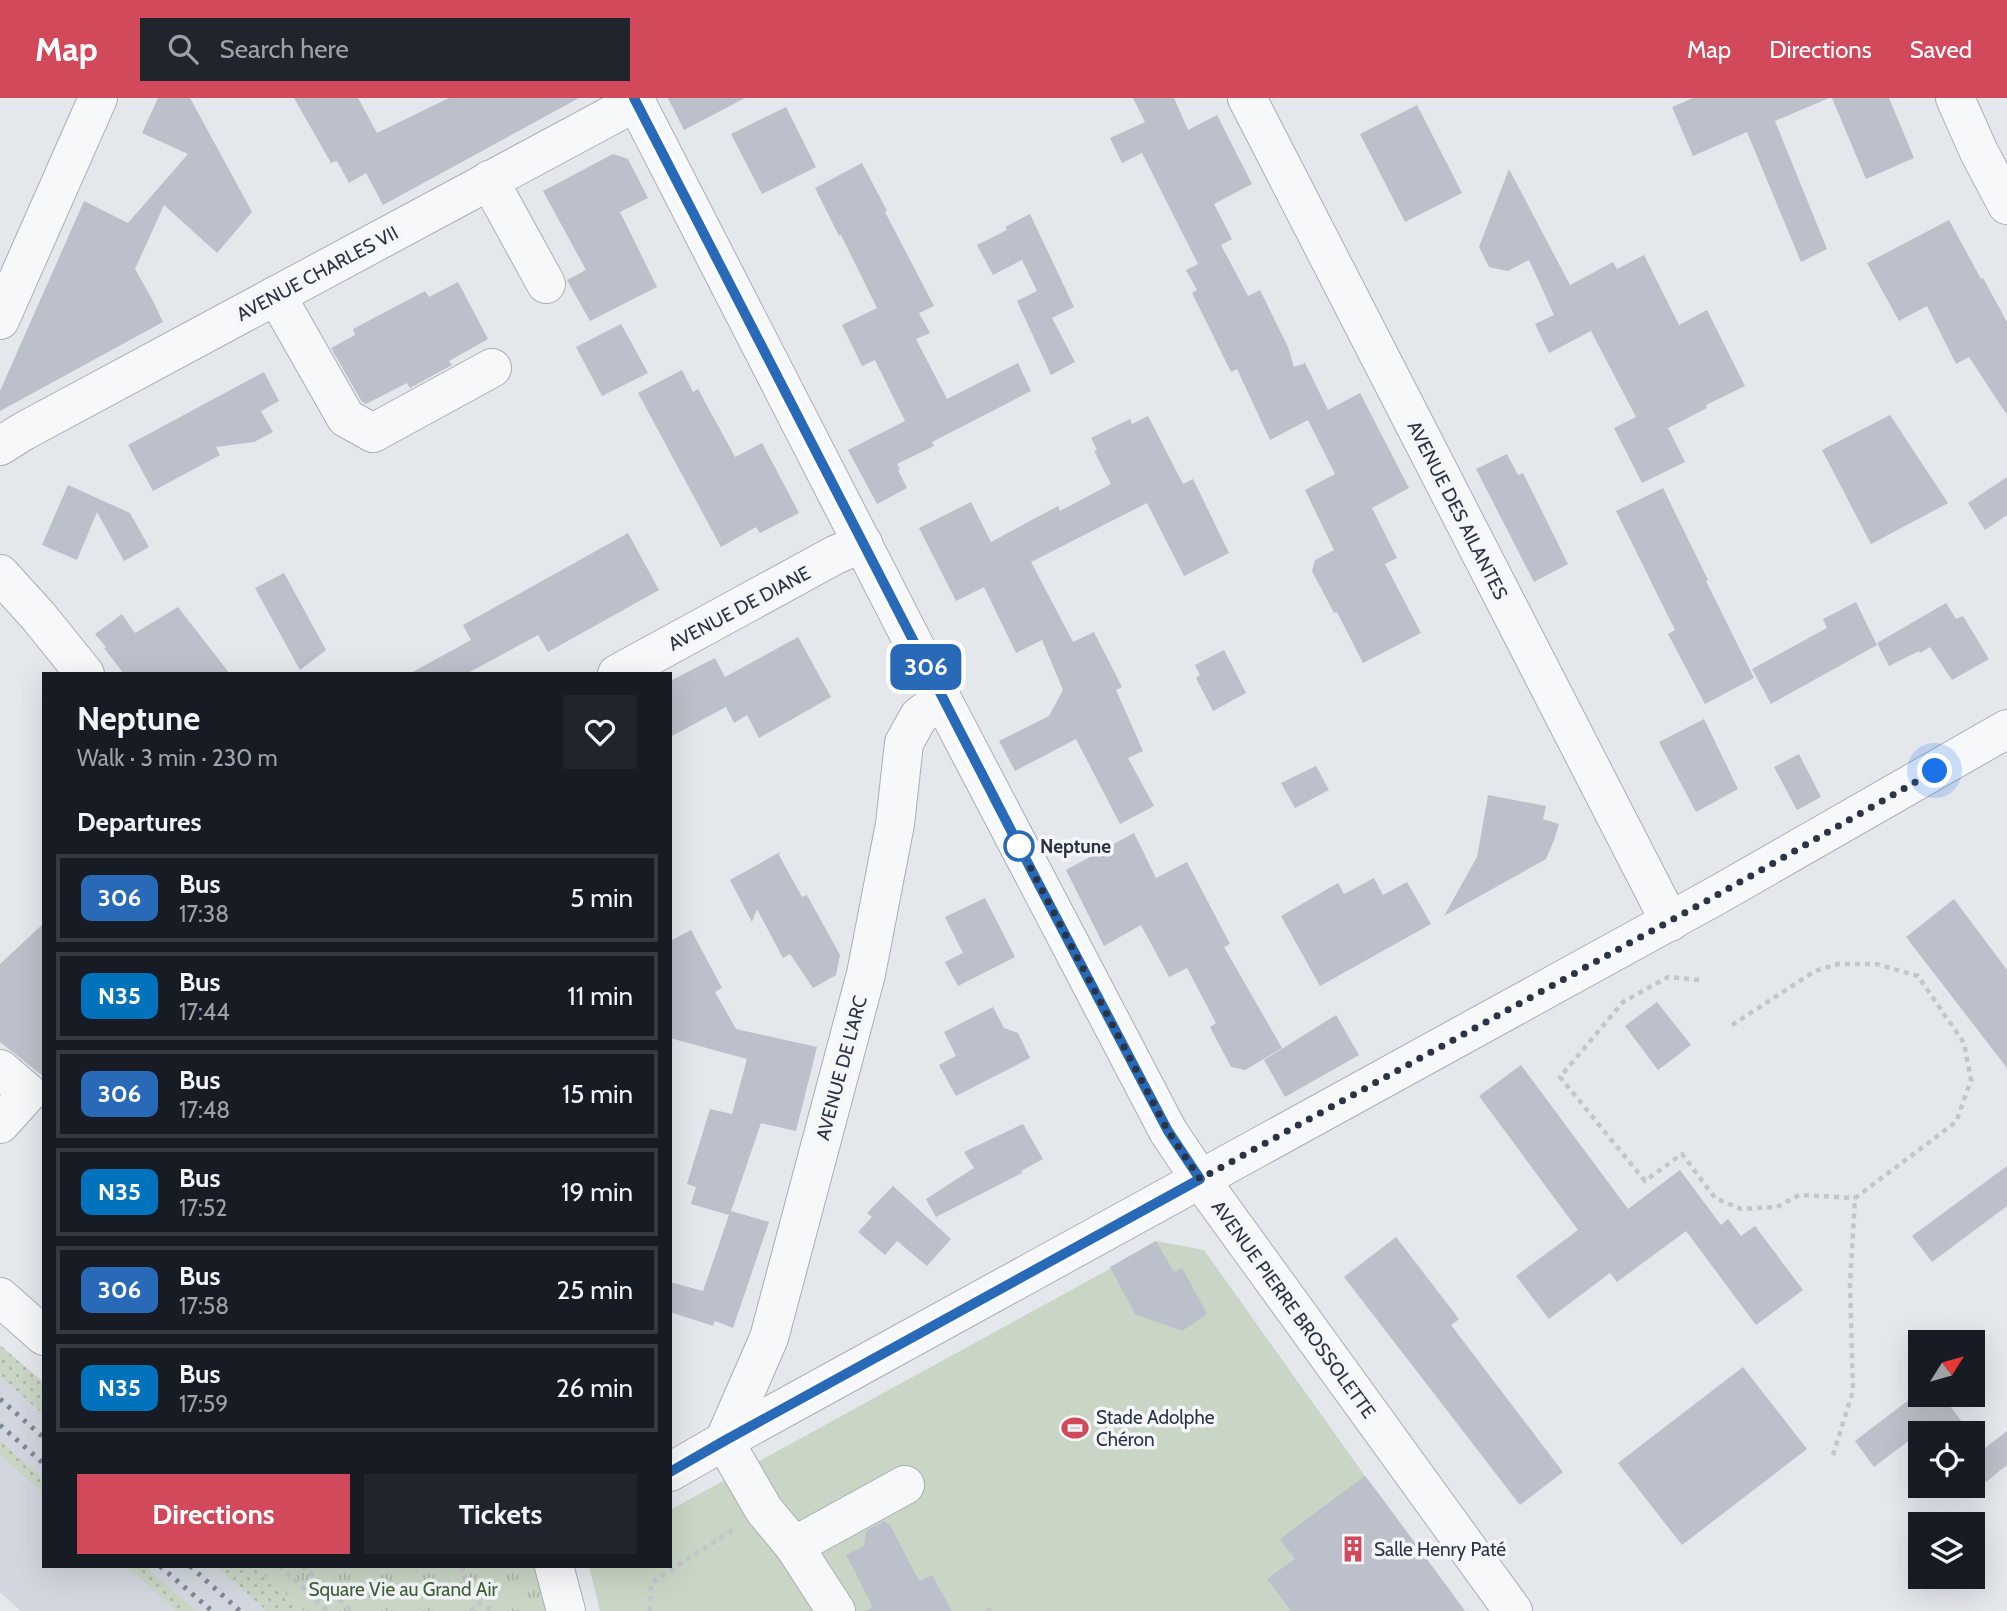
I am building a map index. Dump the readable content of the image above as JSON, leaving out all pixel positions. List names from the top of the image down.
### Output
{
  "streets": {
    "street": [
      "AVENUE CHARLES VII",
      "AVENUE DES AILANTES",
      "AVENUE DE DIANE",
      "AVENUE DE L'ARC",
      "AVENUE PIERRE BROSSOLETTE"
    ]
  },
  "crossings": [
    ["AVENUE CHARLES VII", "AVENUE PIERRE BROSSOLETTE"],
    ["AVENUE DE DIANE", "AVENUE PIERRE BROSSOLETTE"],
    ["AVENUE DE L'ARC", "AVENUE PIERRE BROSSOLETTE"]
  ],
  "parks": ["Square Vie au Grand Air"],
  "places": {
    "other": ["Neptune"],
    "sports": ["Stade Adolphe Chéron"],
    "building": ["Salle Henry Paté"]
  },
  "lines": ["bus line 306"],
  "north": "top right",
  "page": {
    "header": "Map",
    "search": "Search here",
    "nav": ["Map", "Directions", "Saved"],
    "on_map": "306",
    "heading": [
      ["Neptune", "Walk · 3 min · 230 m"],
      "Departures"
    ],
    "list": [
      {
        "mark": "306",
        "name": "Bus",
        "note": "17:38",
        "value": "5 min"
      },
      {
        "mark": "N35",
        "name": "Bus",
        "note": "17:44",
        "value": "11 min"
      },
      {
        "mark": "306",
        "name": "Bus",
        "note": "17:48",
        "value": "15 min"
      },
      {
        "mark": "N35",
        "name": "Bus",
        "note": "17:52",
        "value": "19 min"
      },
      {
        "mark": "306",
        "name": "Bus",
        "note": "17:58",
        "value": "25 min"
      },
      {
        "mark": "N35",
        "name": "Bus",
        "note": "17:59",
        "value": "26 min"
      }
    ],
    "buttons": ["Directions", "Tickets"]
  }
}
